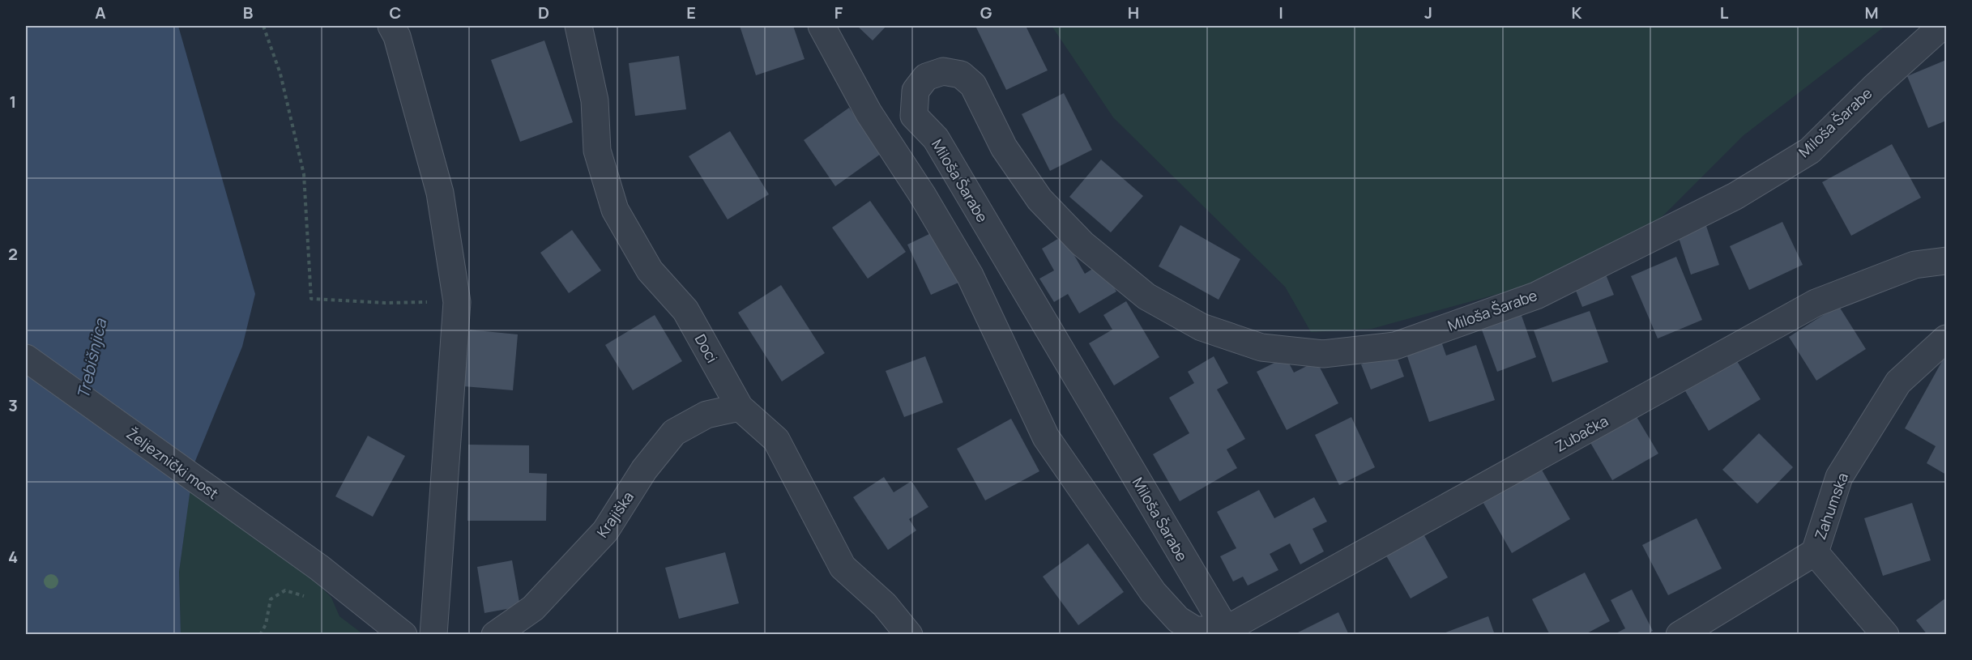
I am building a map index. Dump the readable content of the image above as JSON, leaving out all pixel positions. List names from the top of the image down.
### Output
{
  "streets": {
    "street": [
      "Miloša Šarabe",
      "Doci",
      "Zubačka",
      "Željeznički most",
      "Zahumska",
      "Krajiška"
    ]
  },
  "crossings": [
    ["Miloša Šarabe", "Zubačka"],
    ["Doci", "Krajiška"]
  ],
  "water": ["Trebišnjica"],
  "grid": {
    "columns": [
      "A",
      "B",
      "C",
      "D",
      "E",
      "F",
      "G",
      "H",
      "I",
      "J",
      "K",
      "L",
      "M"
    ],
    "rows": [
      "1",
      "2",
      "3",
      "4"
    ]
  }
}
